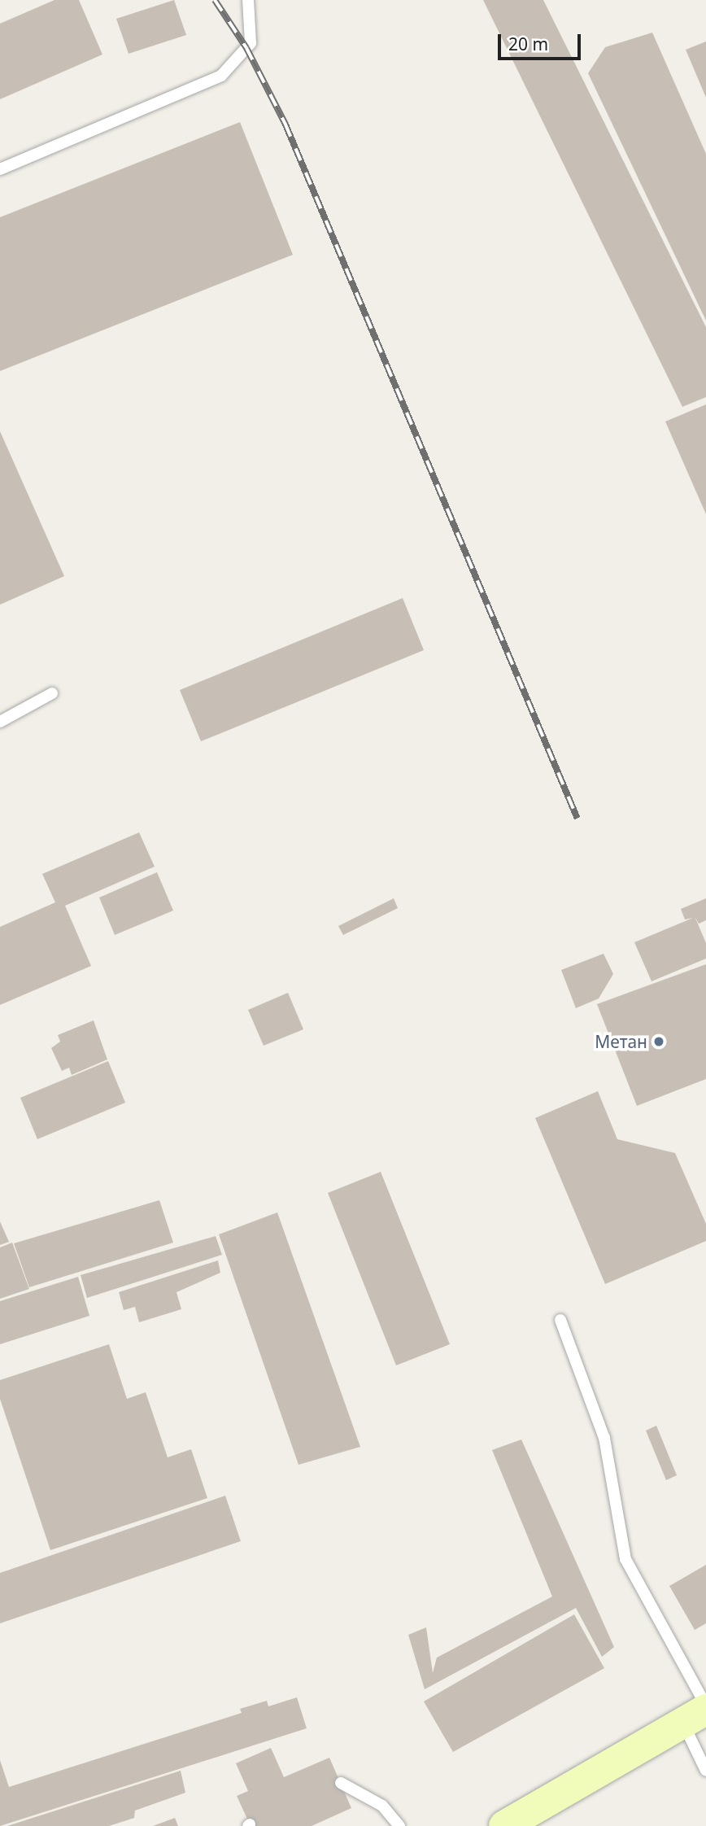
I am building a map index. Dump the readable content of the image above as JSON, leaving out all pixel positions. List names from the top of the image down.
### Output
{
  "places": ["Метан"],
  "scale_bar": "20 m"
}
